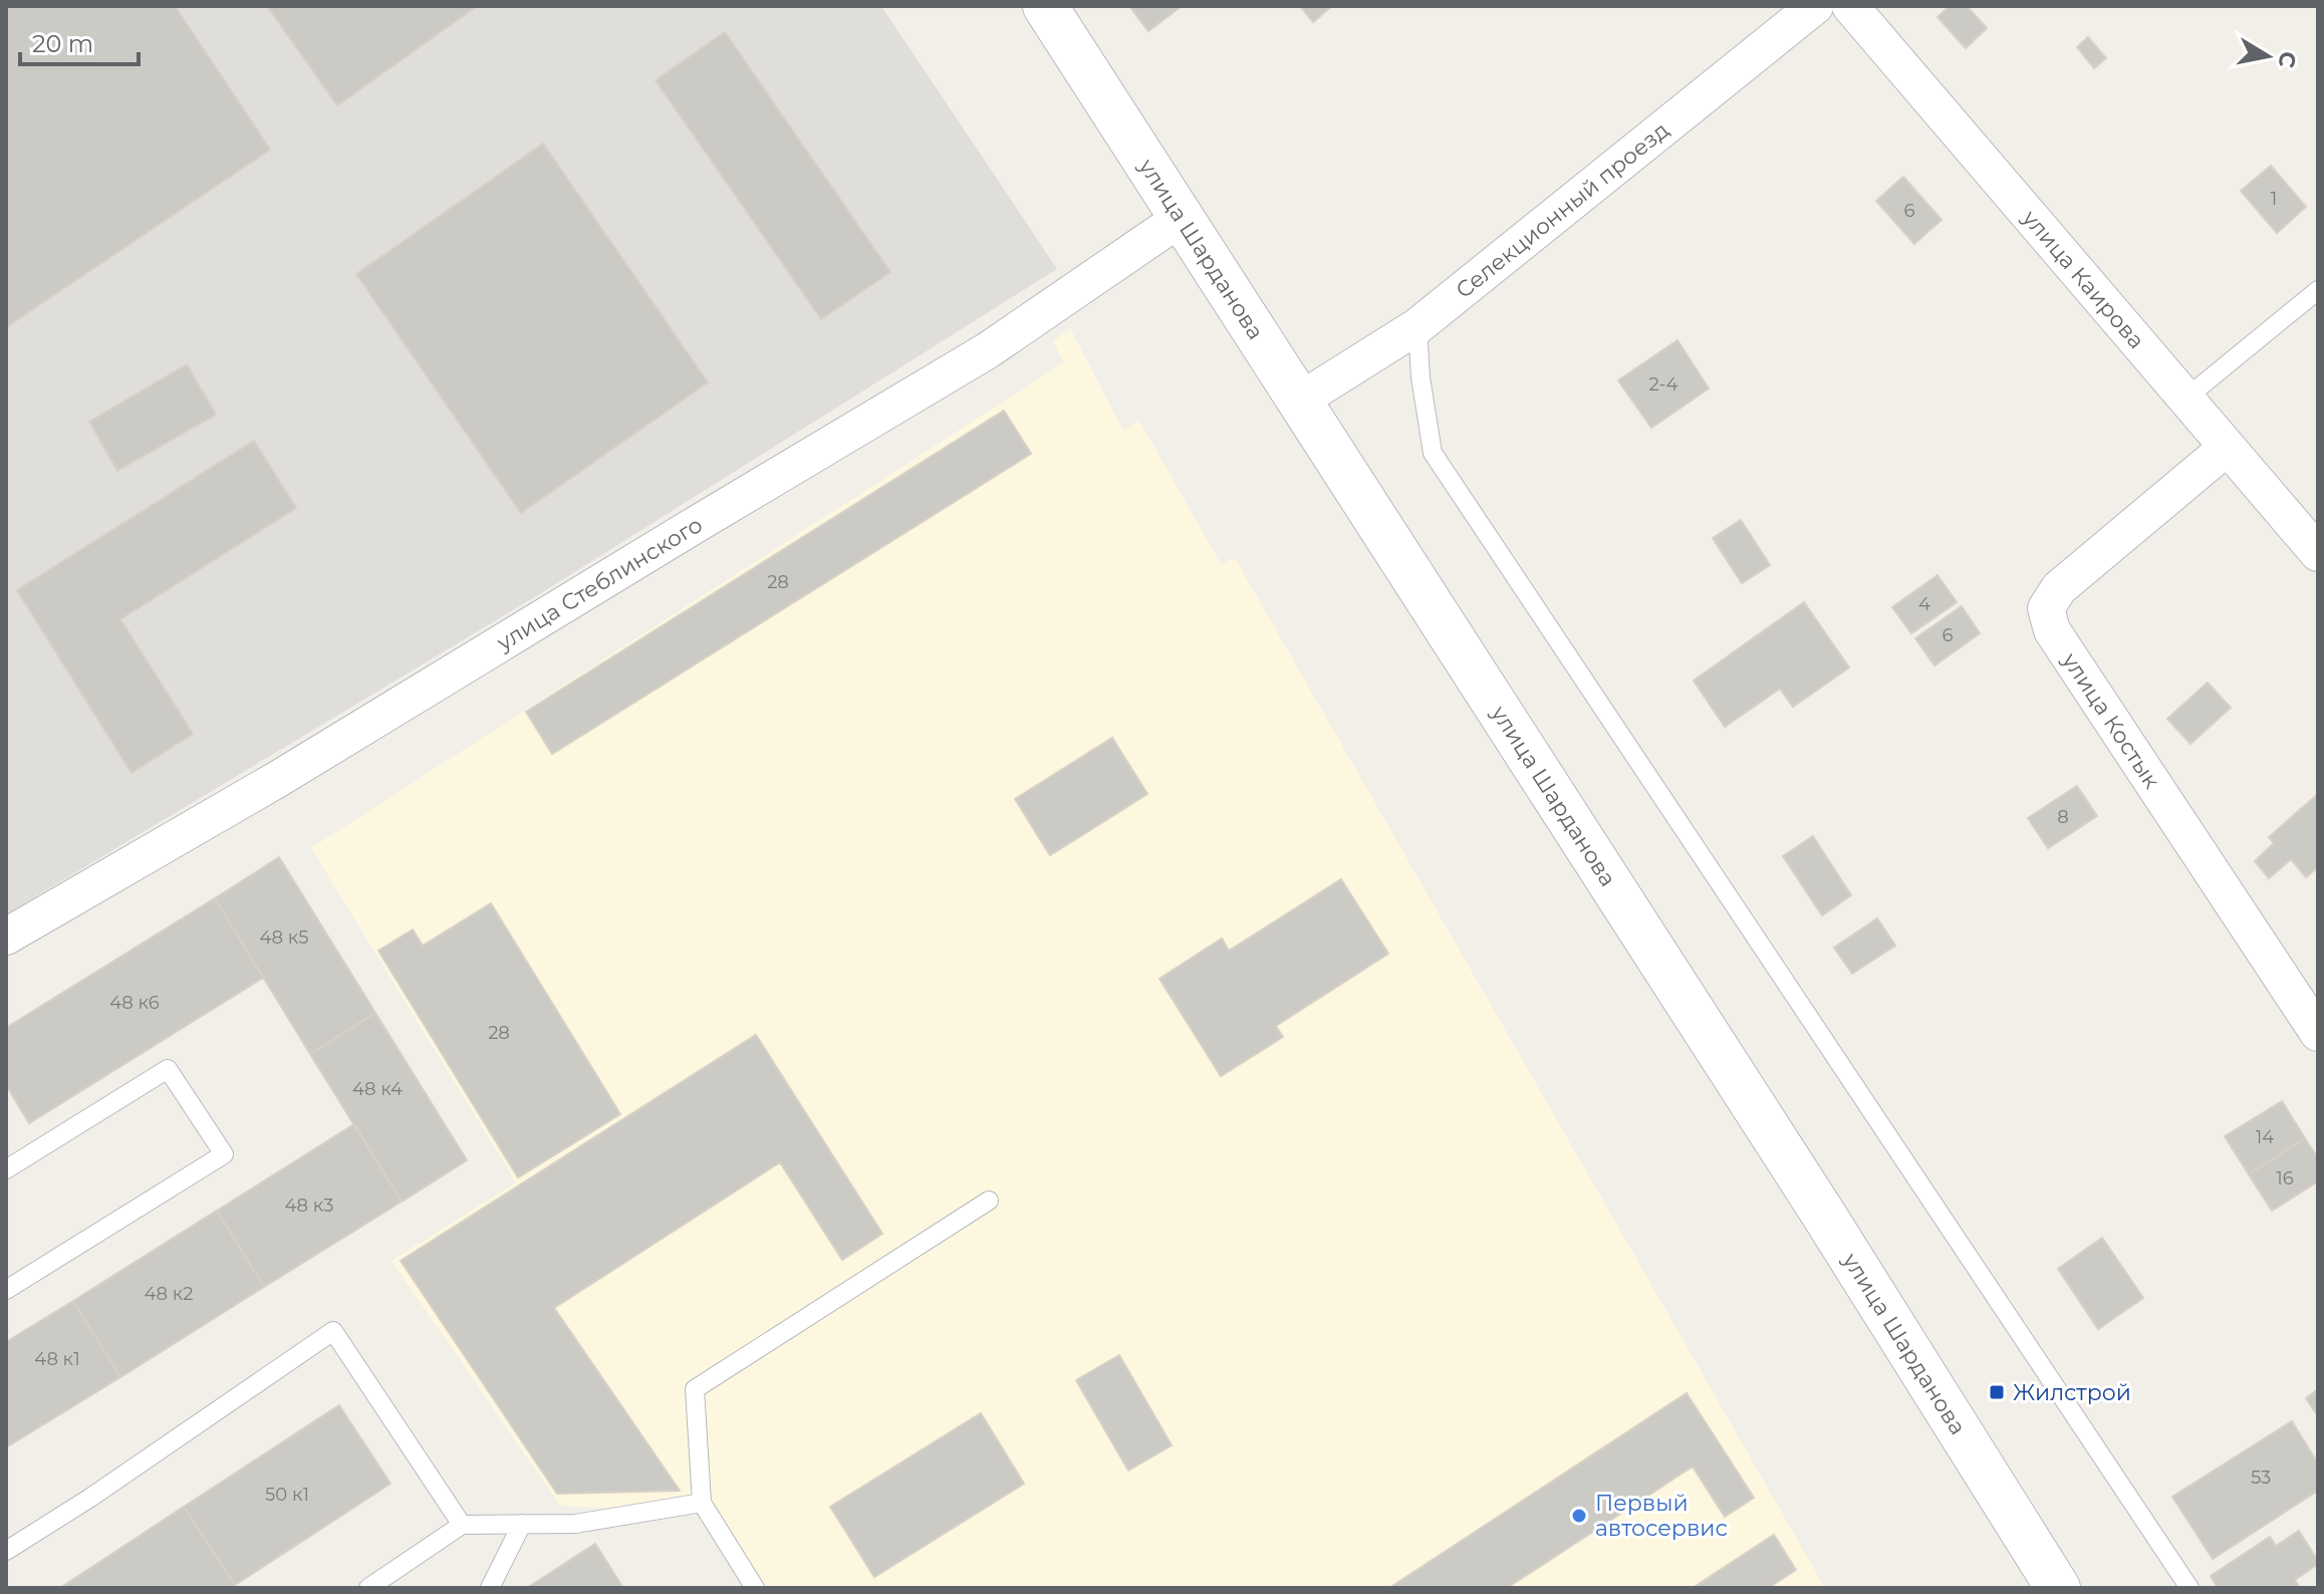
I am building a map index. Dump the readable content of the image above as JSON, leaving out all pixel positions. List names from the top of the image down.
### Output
{
  "streets": {
    "main road": ["улица Шарданова"],
    "street": [
      "Селекционный проезд",
      "улица Каирова",
      "улица Стеблинского",
      "улица Костык"
    ]
  },
  "crossings": [
    ["Селекционный проезд", "улица Шарданова"],
    ["улица Шарданова", "улица Стеблинского"],
    ["улица Каирова", "улица Костык"]
  ],
  "places": {
    "transit": ["Жилстрой"],
    "other": ["Первый автосервис"]
  },
  "house_numbers": [
    "1",
    "6",
    "2-4",
    "28",
    "4",
    "6",
    "8",
    "48 к5",
    "48 к6",
    "28",
    "48 к4",
    "14",
    "16",
    "48 к3",
    "48 к2",
    "48 к1",
    "53",
    "50 к1"
  ],
  "scale_bar": "20 m",
  "north": "right"
}
